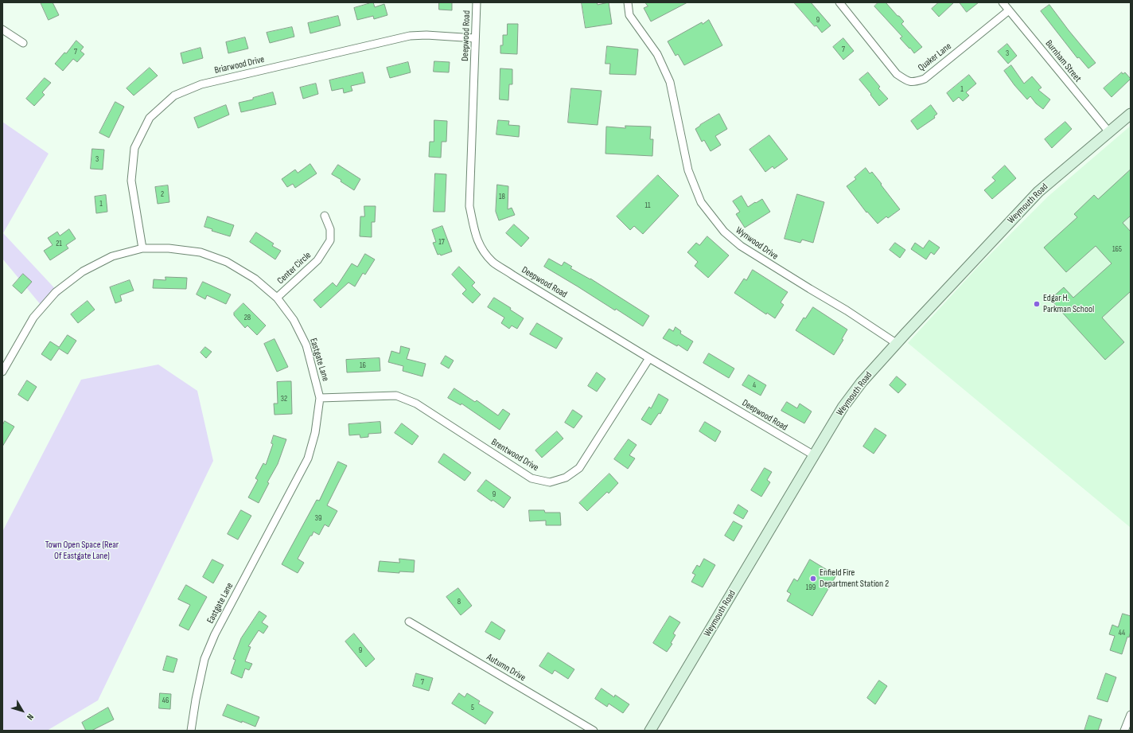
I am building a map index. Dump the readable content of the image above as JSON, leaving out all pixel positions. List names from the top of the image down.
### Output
{
  "streets": {
    "street": [
      "Deepwood Road",
      "Quaker Lane",
      "Burnham Street",
      "Briarwood Drive",
      "Weymouth Road",
      "Wynwood Drive",
      "Center Circle",
      "Eastgate Lane",
      "Brentwood Drive",
      "Autumn Drive"
    ]
  },
  "crossings": [
    ["Deepwood Road", "Briarwood Drive"],
    ["Deepwood Road", "Weymouth Road"],
    ["Deepwood Road", "Brentwood Drive"],
    ["Quaker Lane", "Burnham Street"],
    ["Burnham Street", "Weymouth Road"],
    ["Briarwood Drive", "Eastgate Lane"],
    ["Weymouth Road", "Wynwood Drive"],
    ["Center Circle", "Eastgate Lane"],
    ["Eastgate Lane", "Brentwood Drive"]
  ],
  "parks": ["Town Open Space (Rear Of Eastgate Lane)"],
  "places": ["Edgar H. Parkman School", "Enfield Fire Department Station 2"],
  "house_numbers": [
    "9",
    "7",
    "7",
    "3",
    "1",
    "3",
    "2",
    "18",
    "1",
    "11",
    "17",
    "21",
    "165",
    "28",
    "16",
    "4",
    "32",
    "9",
    "39",
    "199",
    "8",
    "44",
    "9",
    "7",
    "46",
    "5"
  ],
  "north": "bottom right"
}
